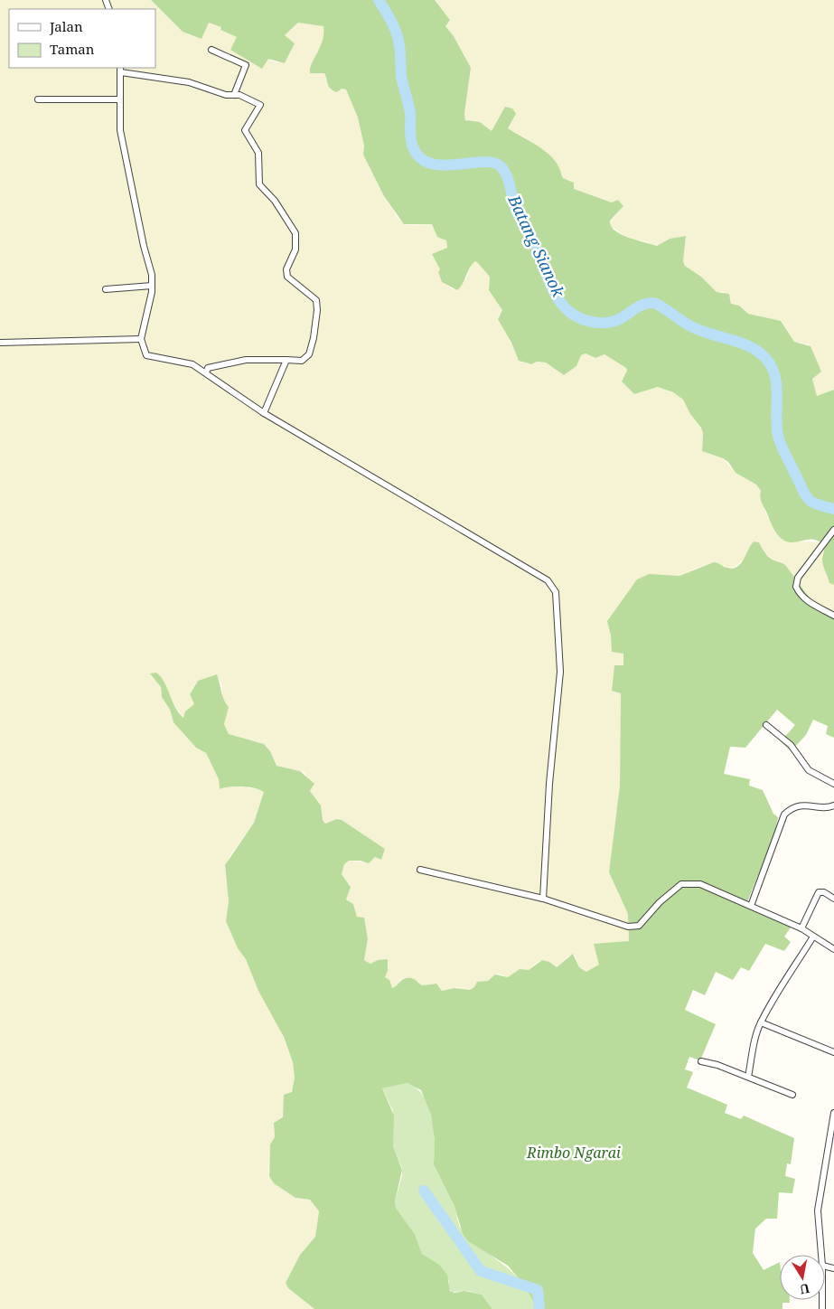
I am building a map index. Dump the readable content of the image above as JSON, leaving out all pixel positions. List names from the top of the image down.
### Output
{
  "water": ["Batang Sianok"],
  "parks": ["Rimbo Ngarai"],
  "legend": ["Jalan", "Taman"],
  "north": "bottom"
}
